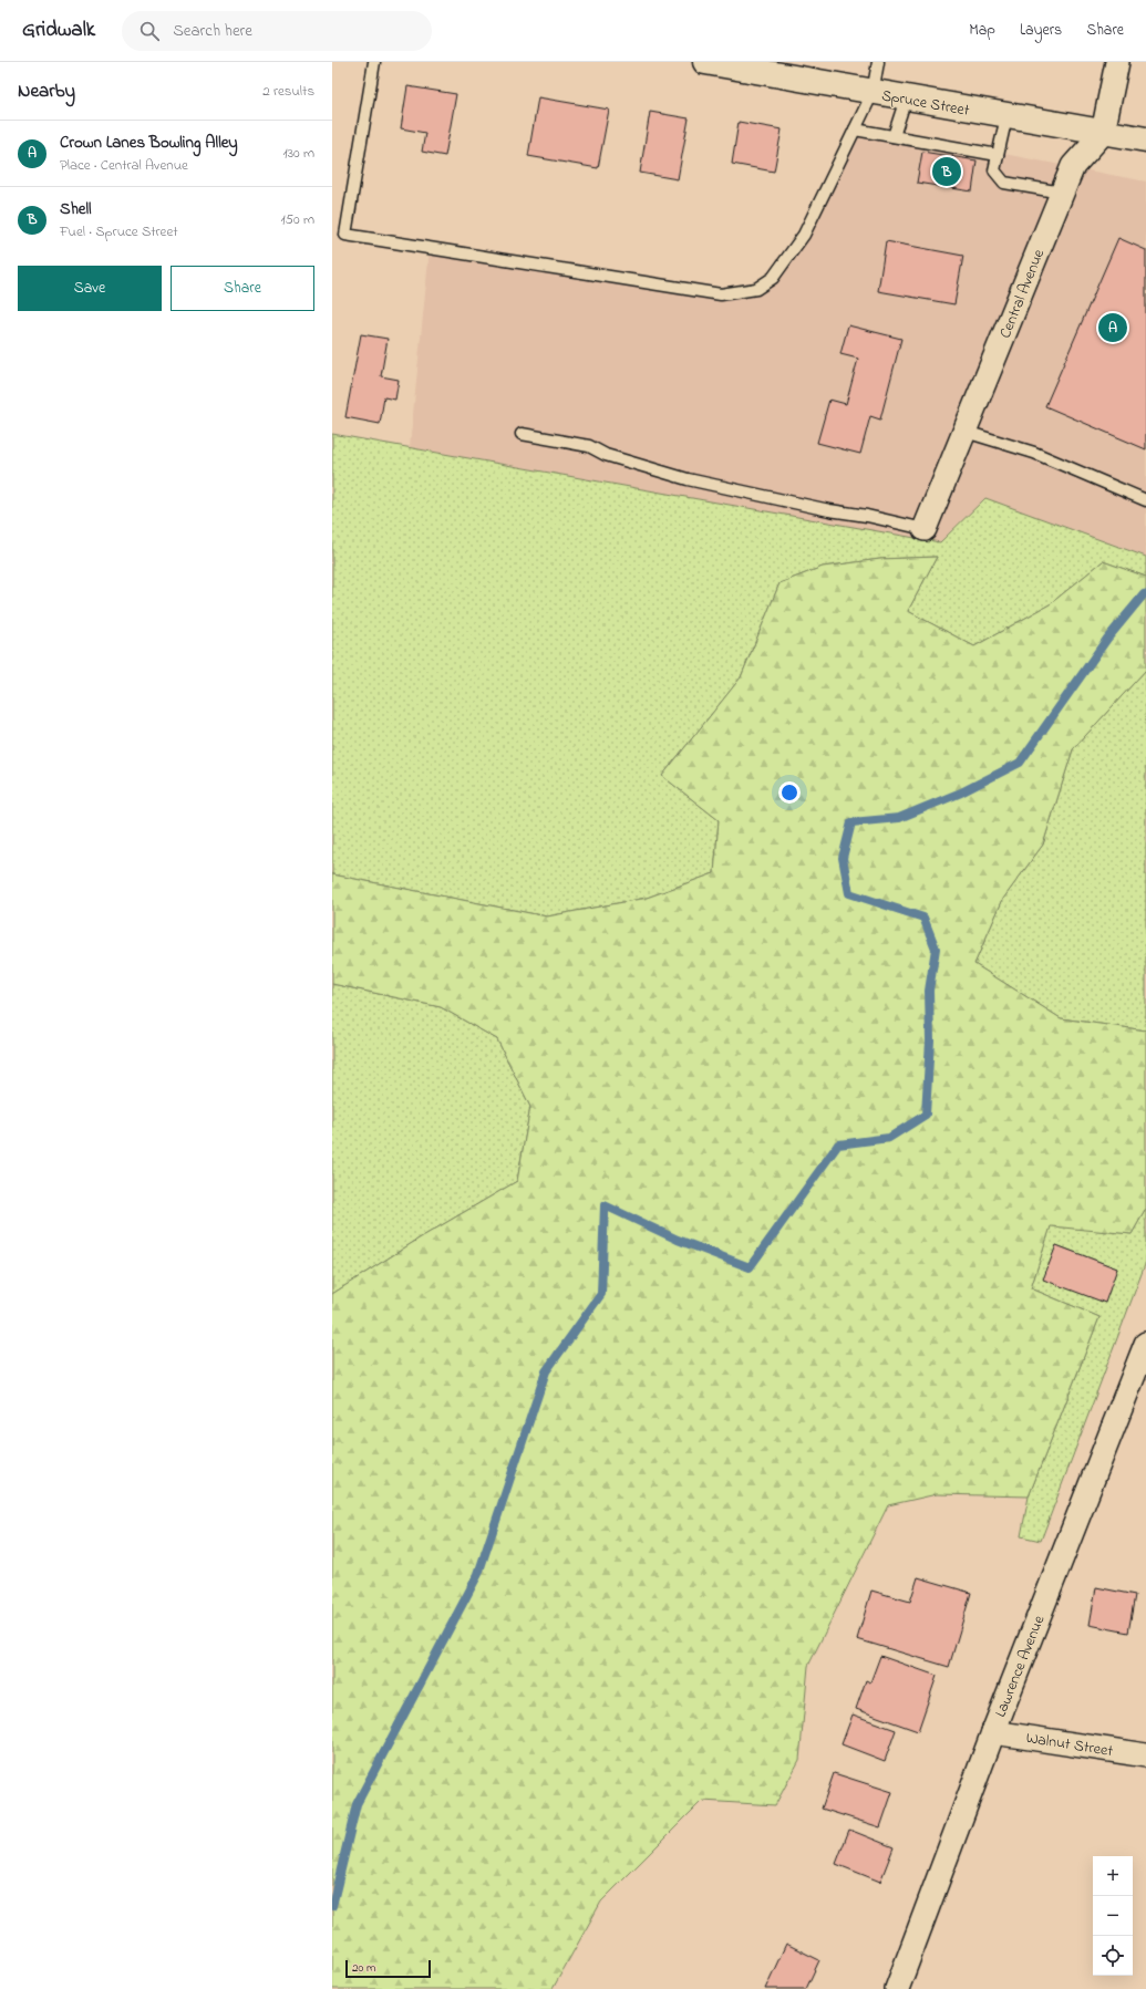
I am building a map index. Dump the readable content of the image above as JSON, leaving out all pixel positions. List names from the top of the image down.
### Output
{
  "streets": {
    "main road": ["Spruce Street"],
    "street": ["Central Avenue", "Lawrence Avenue", "Walnut Street"]
  },
  "crossings": [
    ["Spruce Street", "Central Avenue"],
    ["Lawrence Avenue", "Walnut Street"]
  ],
  "scale_bar": "20 m",
  "page": {
    "header": "Gridwalk",
    "search": "Search here",
    "nav": ["Map", "Layers", "Share"],
    "heading": ["Nearby", "2 results"],
    "list": [
      {
        "mark": "A",
        "name": "Crown Lanes Bowling Alley",
        "note": "Place · Central Avenue",
        "value": "130 m"
      },
      {
        "mark": "B",
        "name": "Shell",
        "note": "Fuel · Spruce Street",
        "value": "150 m"
      }
    ],
    "pins": ["B", "A"],
    "buttons": ["Save", "Share"],
    "map_buttons": ["+", "−"],
    "scale": "20 m"
  }
}
